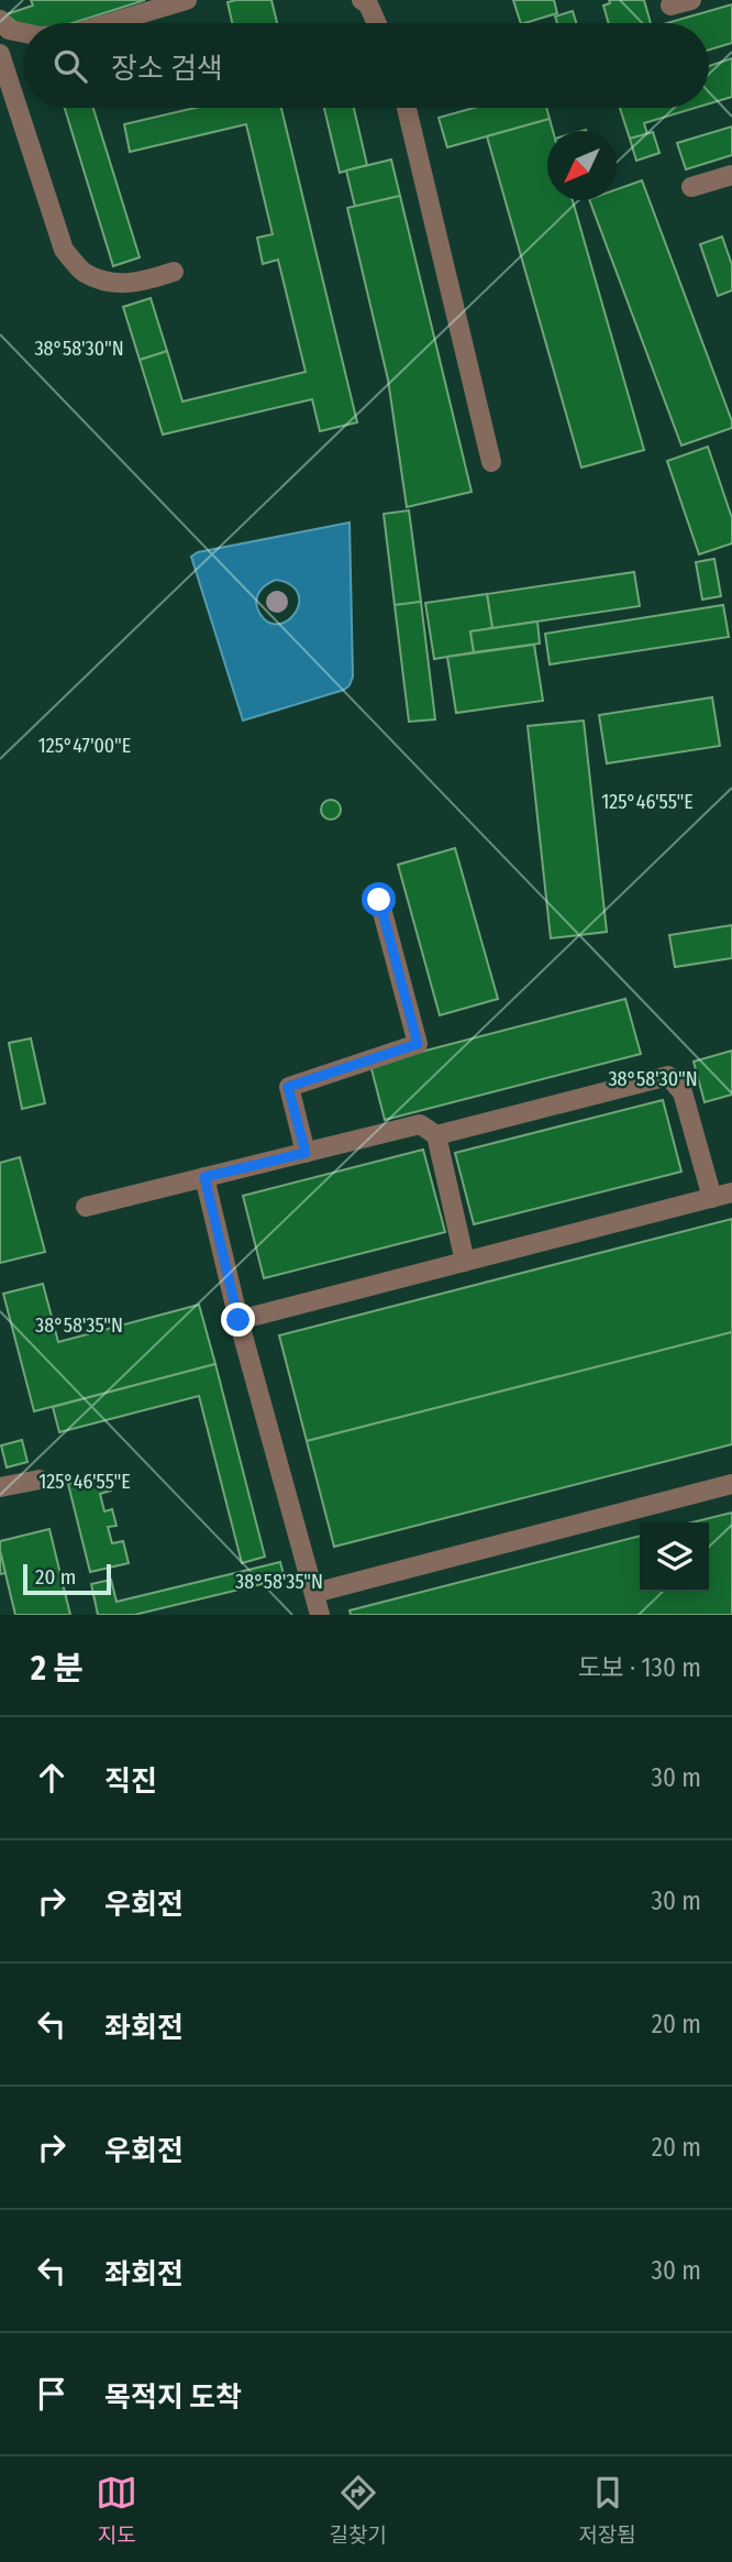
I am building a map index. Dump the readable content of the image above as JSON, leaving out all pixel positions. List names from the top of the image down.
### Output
{
  "scale_bar": "20 m",
  "north": "bottom left",
  "page": {
    "search": "장소 검색",
    "scale": "20 m",
    "heading": ["2 분", "도보 · 130 m"],
    "list": [
      ["직진", "30 m"],
      ["우회전", "30 m"],
      ["좌회전", "20 m"],
      ["우회전", "20 m"],
      ["좌회전", "30 m"],
      "목적지 도착"
    ],
    "nav": ["지도", "길찾기", "저장됨"]
  },
  "coordinates": [
    "38°58'30\"N",
    "125°47'00\"E",
    "125°46'55\"E",
    "38°58'35\"N"
  ]
}
